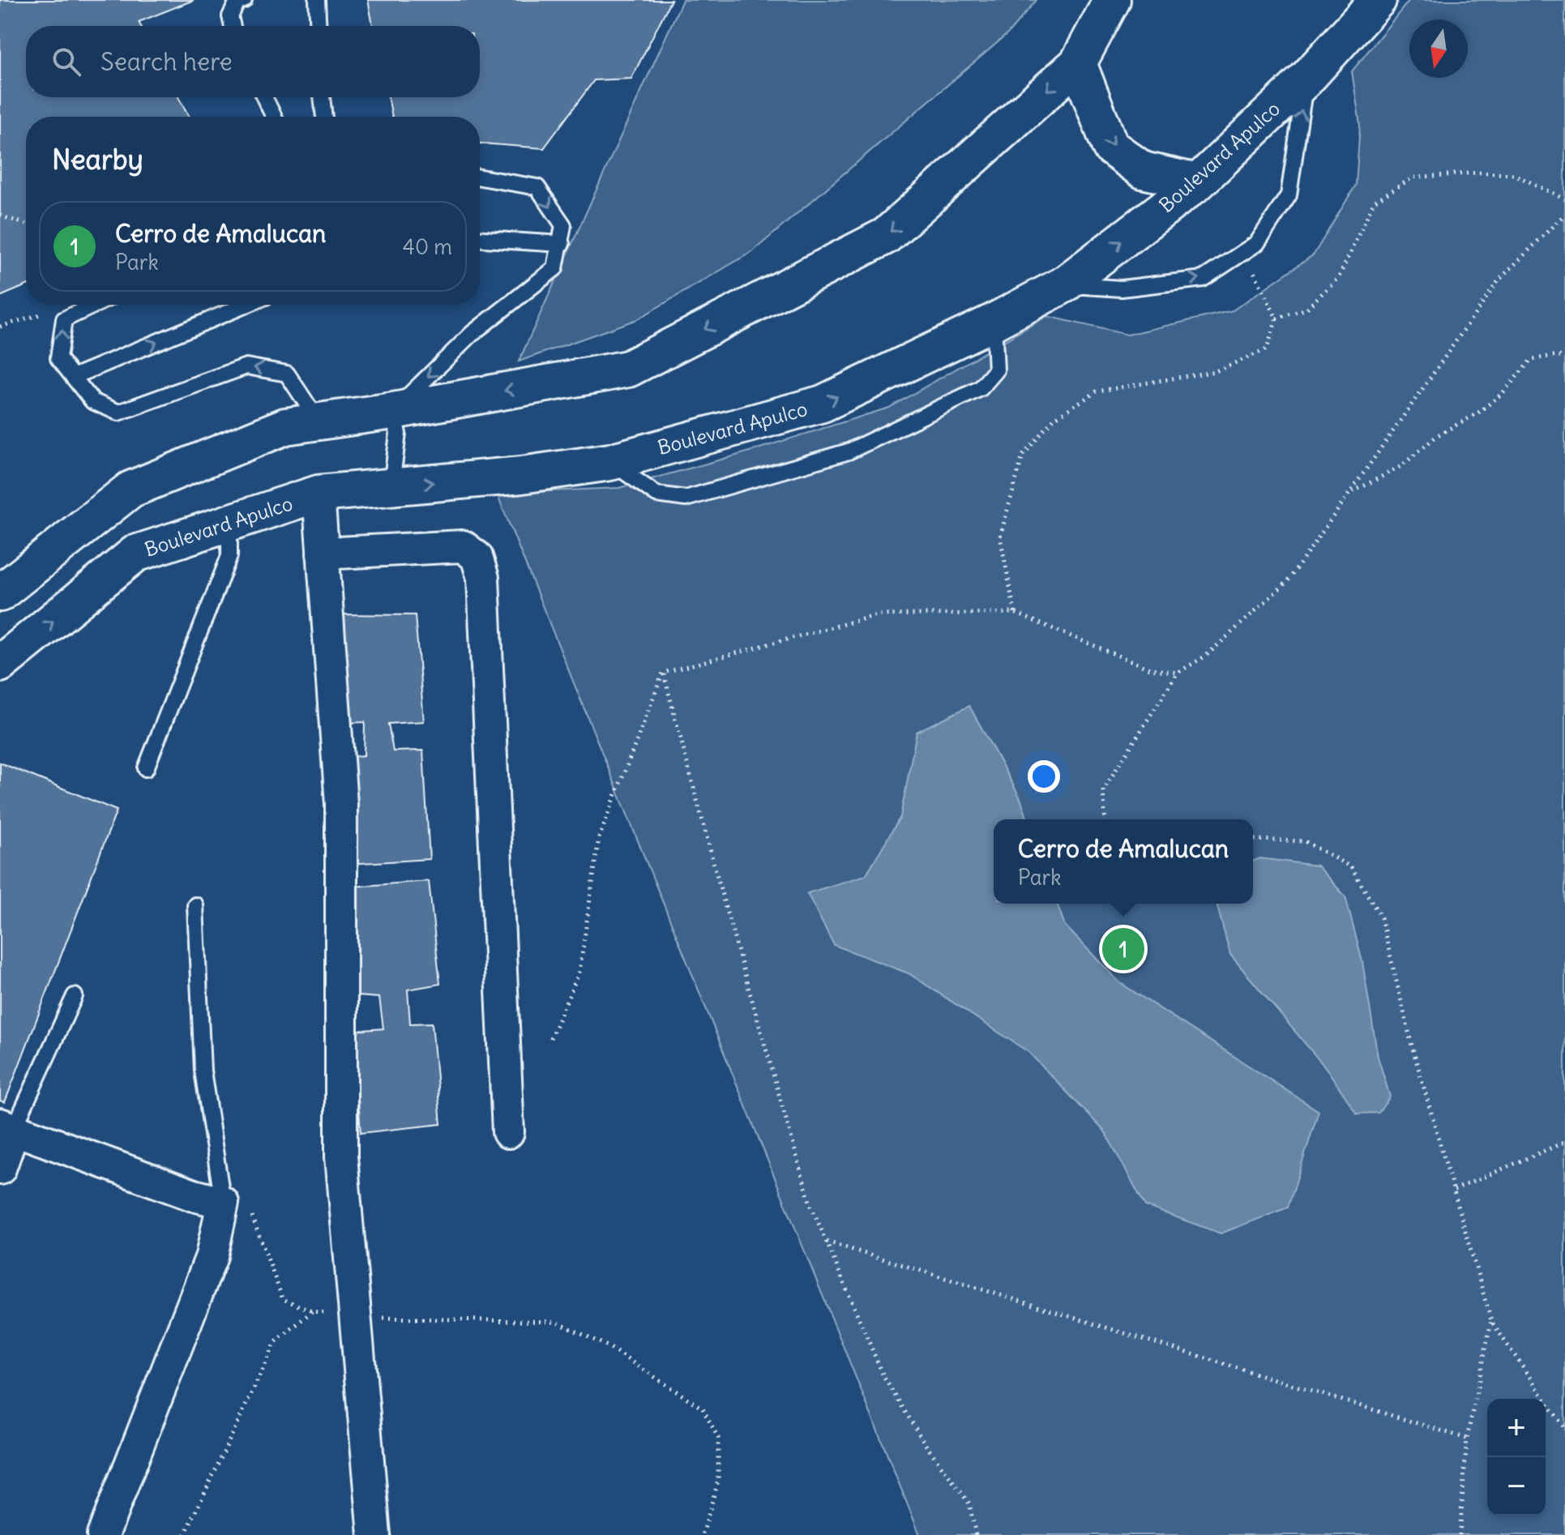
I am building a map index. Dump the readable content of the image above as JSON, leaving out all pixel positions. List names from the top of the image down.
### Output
{
  "streets": {
    "street": ["Boulevard Apulco"]
  },
  "north": "bottom",
  "page": {
    "search": "Search here",
    "heading": "Nearby",
    "list": [
      {
        "mark": "1",
        "name": "Cerro de Amalucan",
        "note": "Park",
        "value": "40 m"
      }
    ],
    "popup": ["Cerro de Amalucan", "Park"],
    "pins": "1",
    "map_buttons": ["+", "−"]
  }
}
